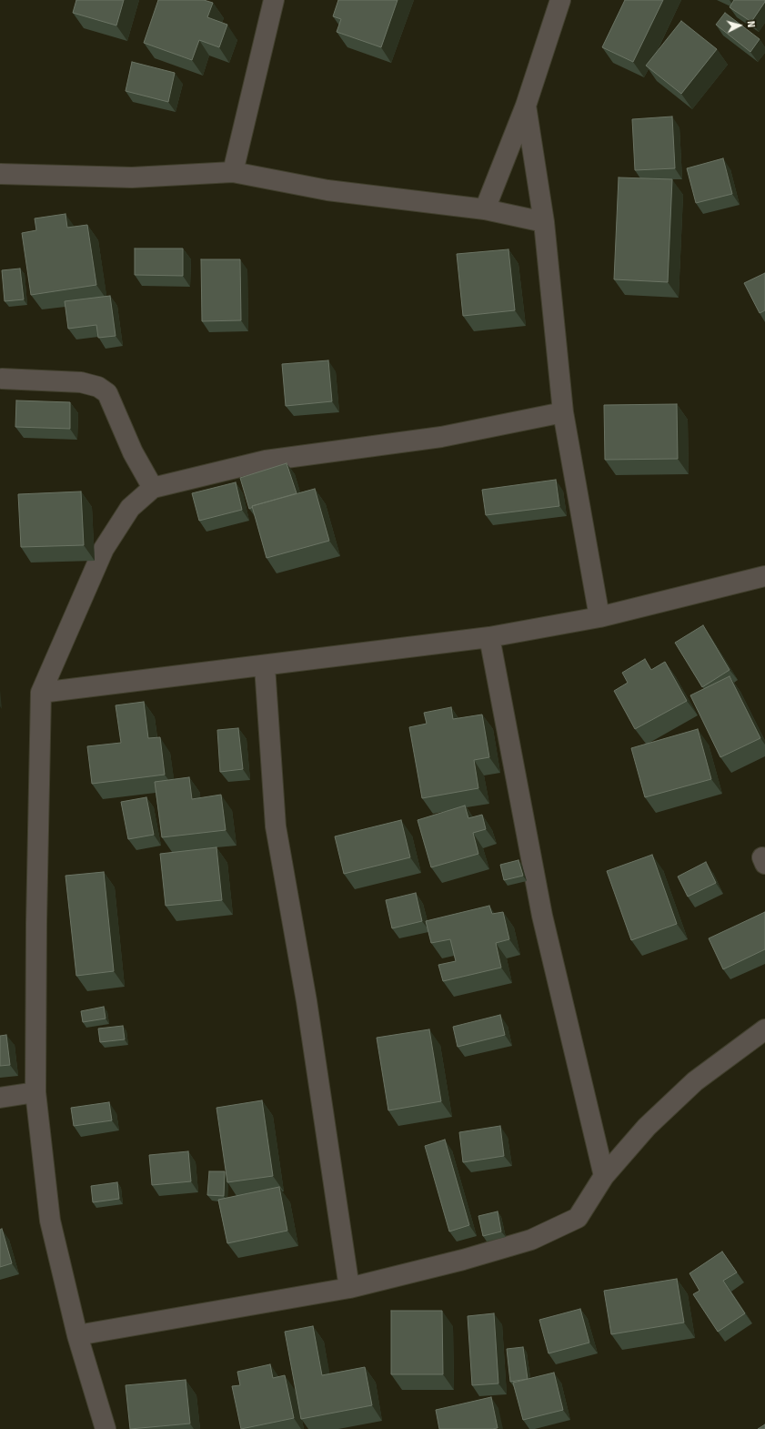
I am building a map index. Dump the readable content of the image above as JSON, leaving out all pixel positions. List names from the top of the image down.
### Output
{
  "north": "right"
}
